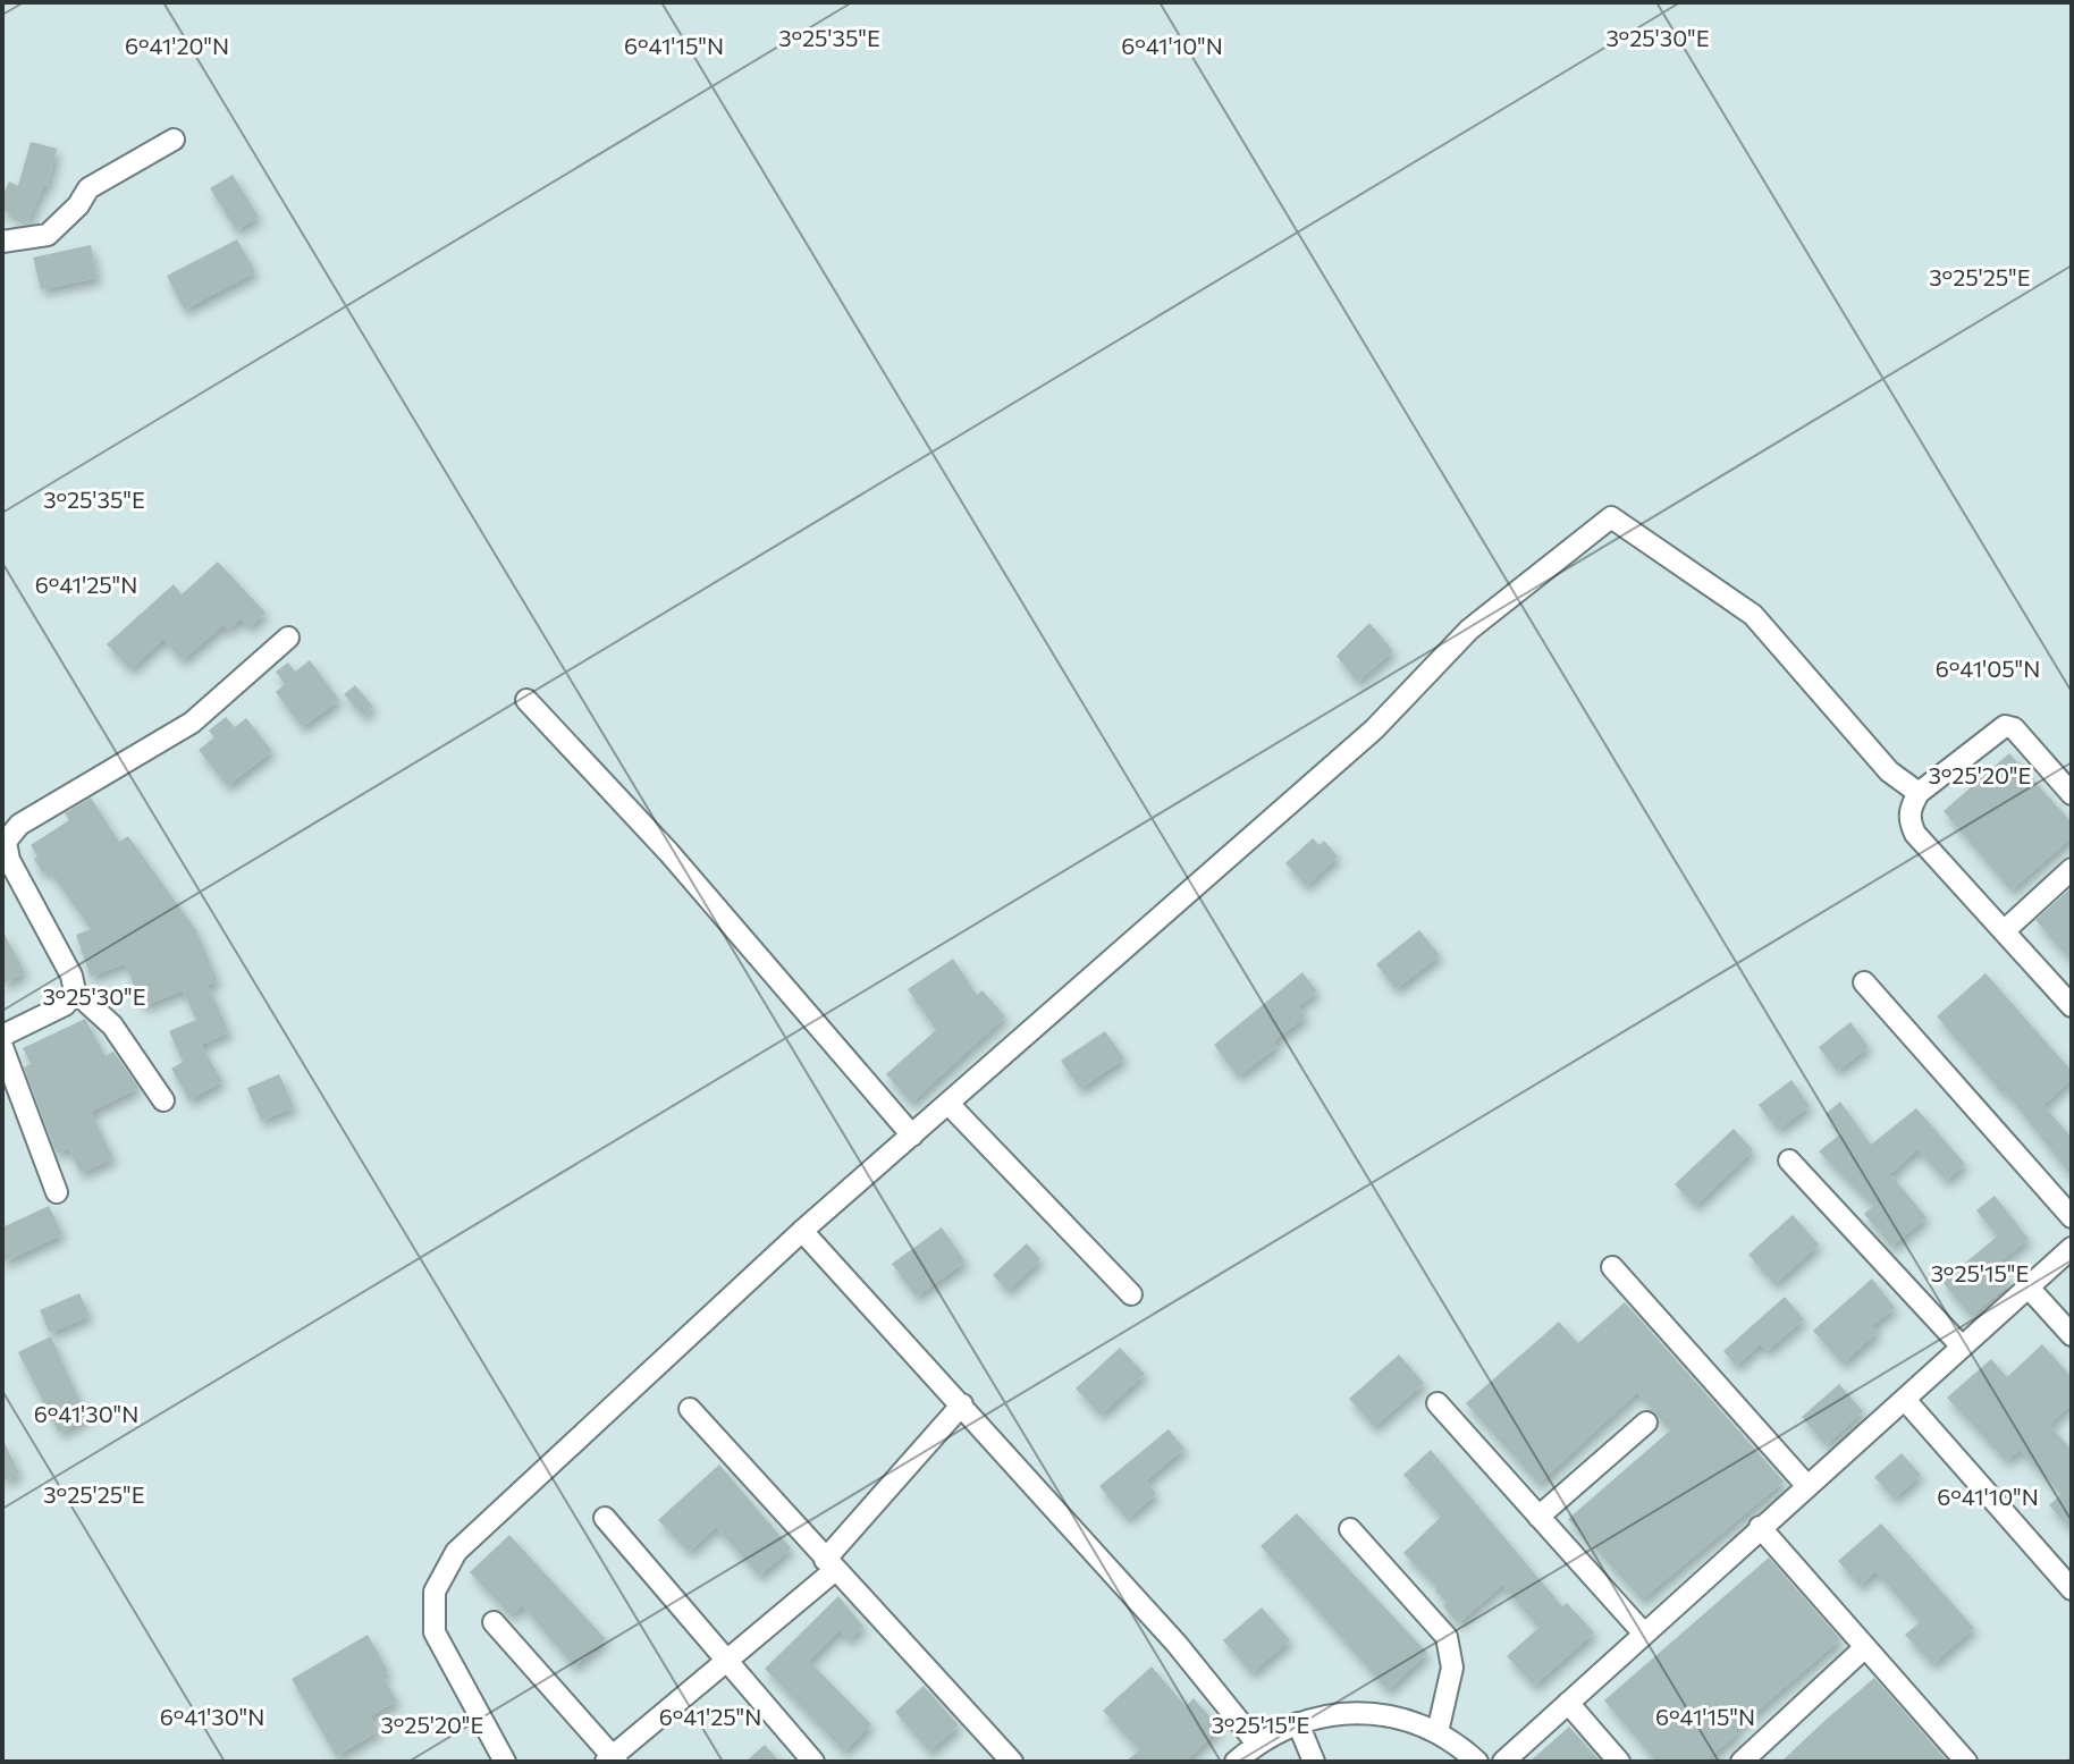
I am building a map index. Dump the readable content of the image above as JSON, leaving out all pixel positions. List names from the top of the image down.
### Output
{
  "coordinates": [
    "3°25'35\"E",
    "3°25'30\"E",
    "6°41'20\"N",
    "6°41'15\"N",
    "6°41'10\"N",
    "3°25'25\"E",
    "6°41'25\"N",
    "6°41'05\"N",
    "3°25'20\"E",
    "3°25'15\"E",
    "6°41'30\"N"
  ]
}
